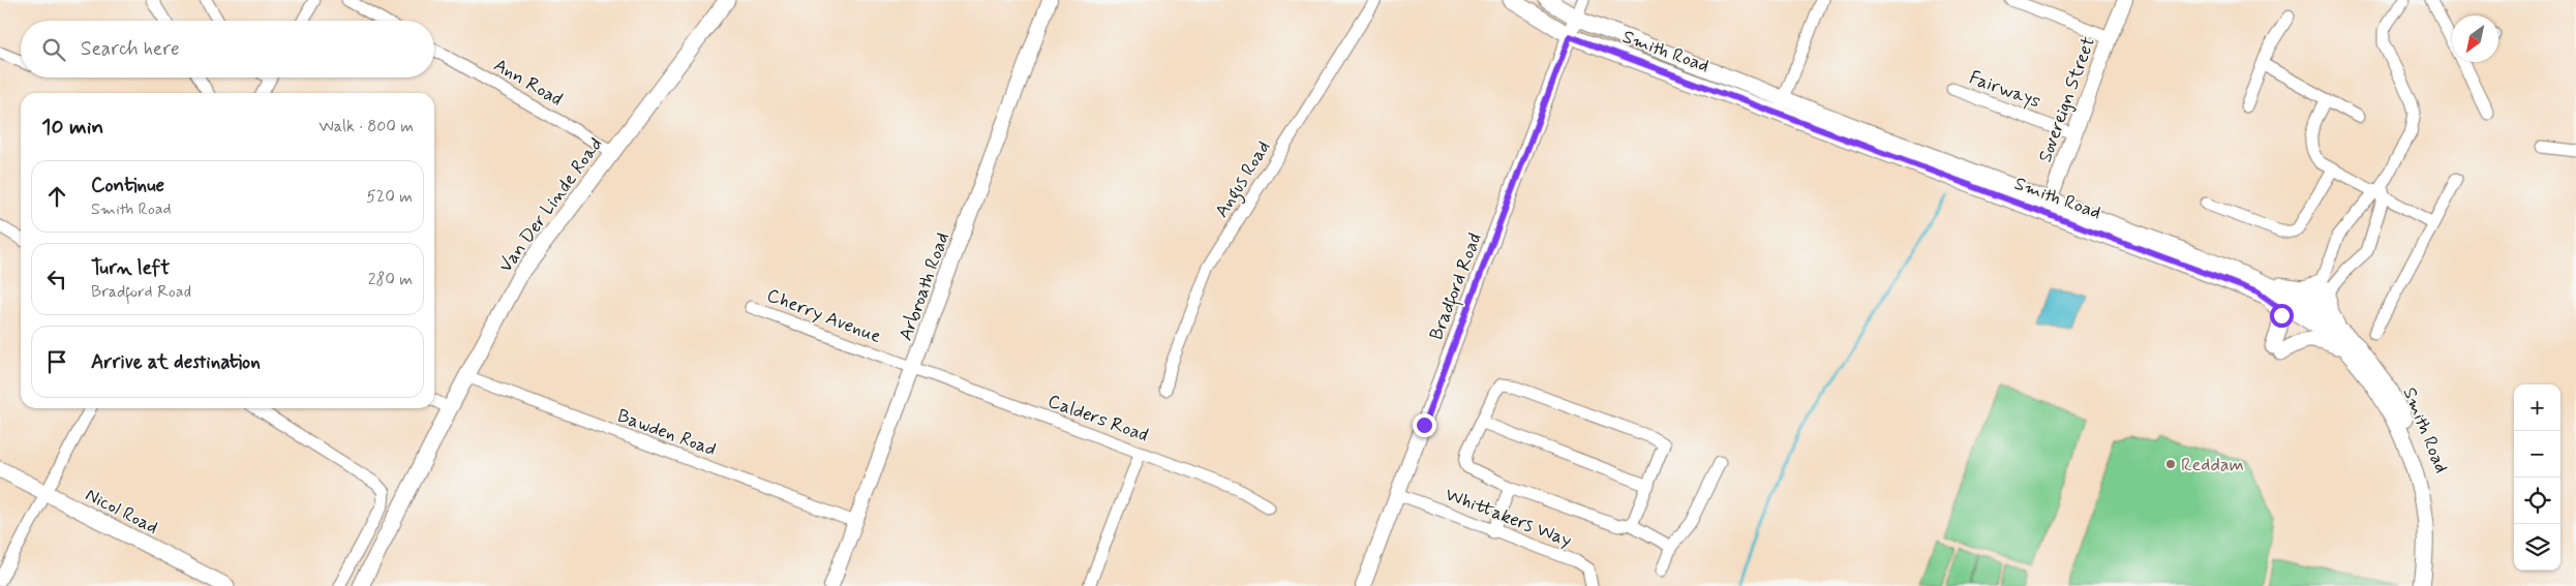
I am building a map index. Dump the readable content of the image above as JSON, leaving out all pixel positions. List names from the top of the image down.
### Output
{
  "streets": {
    "main road": ["Smith Road", "Van Der Linde Road", "Nicol Road"],
    "street": [
      "Ann Road",
      "Fairways",
      "Sovereign Street",
      "Angus Road",
      "Arbroath Road",
      "Bradford Road",
      "Cherry Avenue",
      "Calders Road",
      "Bawden Road",
      "Whittakers Way"
    ]
  },
  "crossings": [
    ["Smith Road", "Sovereign Street"],
    ["Smith Road", "Bradford Road"],
    ["Ann Road", "Van Der Linde Road"],
    ["Fairways", "Sovereign Street"],
    ["Van Der Linde Road", "Bawden Road"],
    ["Arbroath Road", "Cherry Avenue"],
    ["Arbroath Road", "Calders Road"],
    ["Arbroath Road", "Bawden Road"],
    ["Bradford Road", "Whittakers Way"],
    ["Cherry Avenue", "Calders Road"]
  ],
  "places": ["Reddam"],
  "north": "bottom left",
  "page": {
    "search": "Search here",
    "heading": ["10 min", "Walk · 800 m"],
    "list": [
      ["Continue", "Smith Road", "520 m"],
      ["Turn left", "Bradford Road", "280 m"],
      "Arrive at destination"
    ],
    "map_buttons": ["+", "−"]
  }
}
